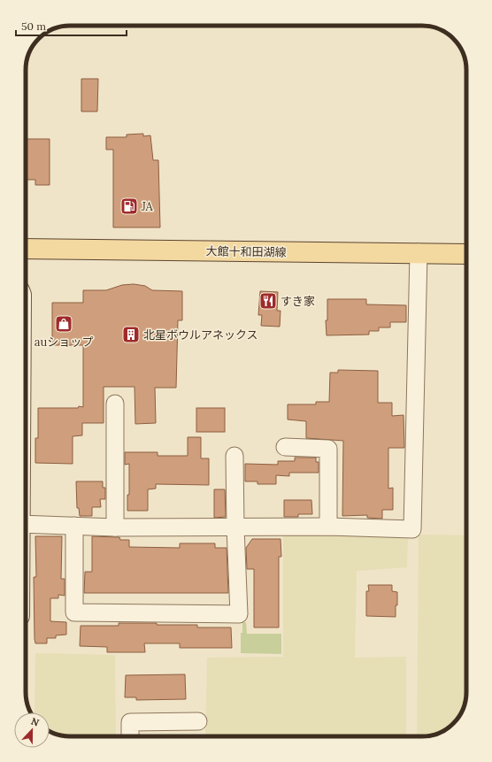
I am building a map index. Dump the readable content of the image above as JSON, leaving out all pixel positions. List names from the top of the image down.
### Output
{
  "streets": {
    "main road": ["大館十和田湖線"]
  },
  "places": {
    "fuel station": ["JA"],
    "restaurant": ["すき家"],
    "shop": ["auショップ"],
    "building": ["北星ボウルアネックス"]
  },
  "scale_bar": "50 m",
  "north": "top"
}
